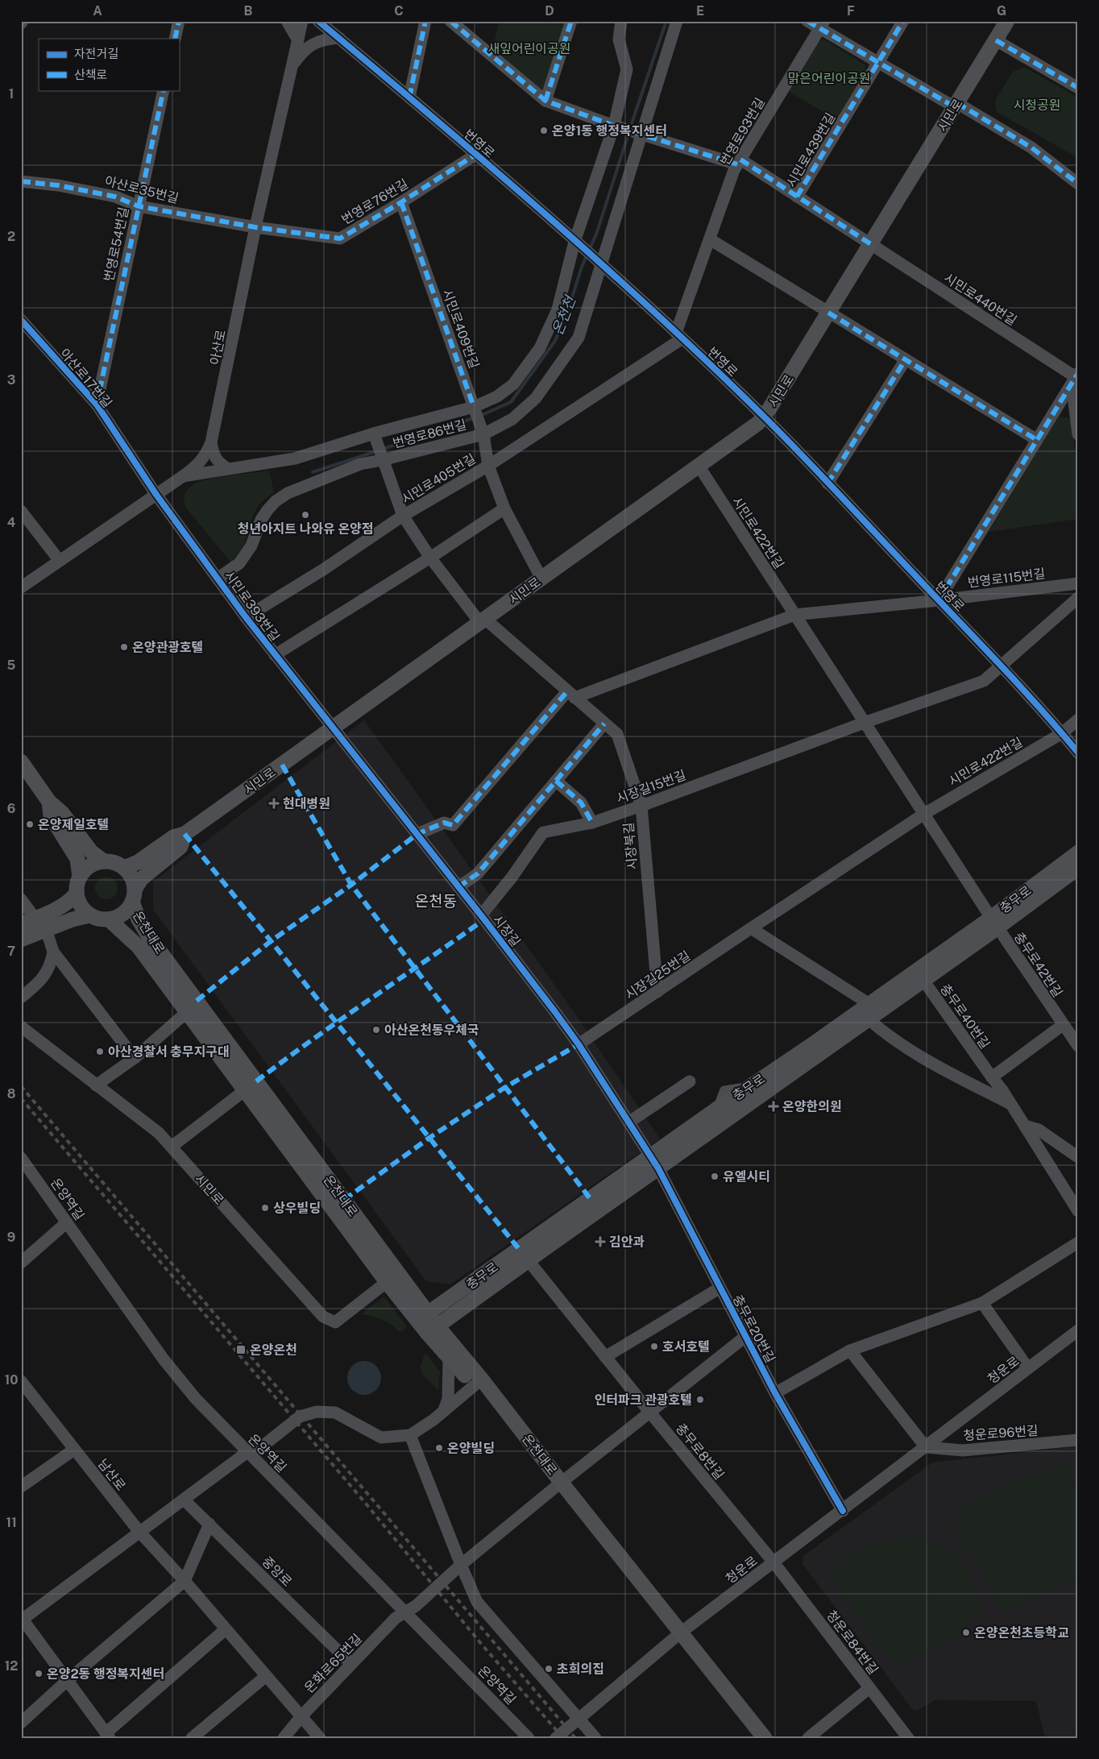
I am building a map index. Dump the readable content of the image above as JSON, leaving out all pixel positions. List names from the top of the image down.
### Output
{
  "streets": {
    "main road": ["시민로", "충무로", "온천대로"],
    "street": [
      "번영로93번길",
      "번영로",
      "시민로439번길",
      "아산로35번길",
      "번영로76번길",
      "번영로54번길",
      "시민로440번길",
      "시민로409번길",
      "아산로",
      "아산로17번길",
      "번영로86번길",
      "시민로405번길",
      "시민로422번길",
      "번영로115번길",
      "시민로393번길",
      "시장길15번길",
      "시장북길",
      "시장길",
      "충무로42번길",
      "시장길25번길",
      "충무로40번길",
      "온양역길",
      "충무로20번길",
      "청운로",
      "청운로96번길",
      "충무로8번길",
      "남산로",
      "중앙로",
      "청운로84번길",
      "온화로65번길"
    ]
  },
  "crossings": [
    ["시민로", "번영로"],
    ["시민로", "시민로439번길"],
    ["시민로", "시민로440번길"],
    ["시민로", "시민로409번길"],
    ["시민로", "시민로405번길"],
    ["시민로", "시민로422번길"],
    ["시민로", "시민로393번길"],
    ["시민로", "시장북길"],
    ["시민로", "시장길"],
    ["시민로", "온천대로"],
    ["번영로93번길", "번영로"],
    ["번영로", "번영로76번길"],
    ["번영로", "시민로440번길"],
    ["번영로", "번영로86번길"],
    ["번영로", "시민로422번길"],
    ["번영로", "번영로115번길"],
    ["시민로439번길", "시민로440번길"],
    ["아산로35번길", "번영로76번길"],
    ["아산로35번길", "번영로54번길"],
    ["아산로35번길", "아산로"],
    ["번영로76번길", "시민로409번길"],
    ["번영로76번길", "아산로"],
    ["번영로54번길", "아산로17번길"],
    ["시민로409번길", "번영로86번길"],
    ["시민로409번길", "시민로405번길"],
    ["아산로", "아산로17번길"],
    ["아산로", "시민로393번길"],
    ["아산로17번길", "시민로393번길"],
    ["번영로86번길", "시민로405번길"],
    ["번영로86번길", "시민로393번길"],
    ["시민로405번길", "시민로393번길"],
    ["시민로405번길", "시장북길"],
    ["시민로422번길", "시장길15번길"],
    ["시민로422번길", "충무로"],
    ["시민로422번길", "충무로42번길"],
    ["시민로422번길", "시장길25번길"],
    ["시민로393번길", "시장길"],
    ["시장길15번길", "시장북길"],
    ["시장길15번길", "시장길"],
    ["시장북길", "시장길25번길"],
    ["충무로", "시장길"],
    ["충무로", "온천대로"],
    ["충무로", "충무로42번길"],
    ["충무로", "충무로40번길"],
    ["충무로", "충무로20번길"],
    ["충무로", "충무로8번길"],
    ["시장길", "시장길25번길"],
    ["시장길", "충무로20번길"],
    ["온천대로", "온양역길"],
    ["온천대로", "충무로20번길"],
    ["온천대로", "청운로"],
    ["온천대로", "충무로8번길"],
    ["온천대로", "온화로65번길"],
    ["온양역길", "온화로65번길"],
    ["충무로20번길", "청운로"],
    ["청운로", "청운로96번길"],
    ["청운로", "충무로8번길"],
    ["청운로", "청운로84번길"],
    ["충무로8번길", "청운로84번길"],
    ["남산로", "온화로65번길"],
    ["중앙로", "온화로65번길"]
  ],
  "districts": ["온천동"],
  "water": ["온천천"],
  "parks": ["새잎어린이공원", "맑은어린이공원", "시청공원"],
  "places": {
    "other": [
      "온양1동 행정복지센터",
      "청년아지트 나와유 온양점",
      "온양관광호텔",
      "온양제일호텔",
      "아산온천동우체국",
      "아산경찰서 충무지구대",
      "유엘시티",
      "상우빌딩",
      "호서호텔",
      "인터파크 관광호텔",
      "온양빌딩",
      "온양온천초등학교",
      "초희의집",
      "온양2동 행정복지센터"
    ],
    "health": ["현대병원", "온양한의원", "김안과"],
    "transit": ["온양온천"]
  },
  "legend": ["자전거길", "산책로"],
  "grid": {
    "columns": [
      "A",
      "B",
      "C",
      "D",
      "E",
      "F",
      "G"
    ],
    "rows": [
      "1",
      "2",
      "3",
      "4",
      "5",
      "6",
      "7",
      "8",
      "9",
      "10",
      "11",
      "12"
    ]
  }
}
